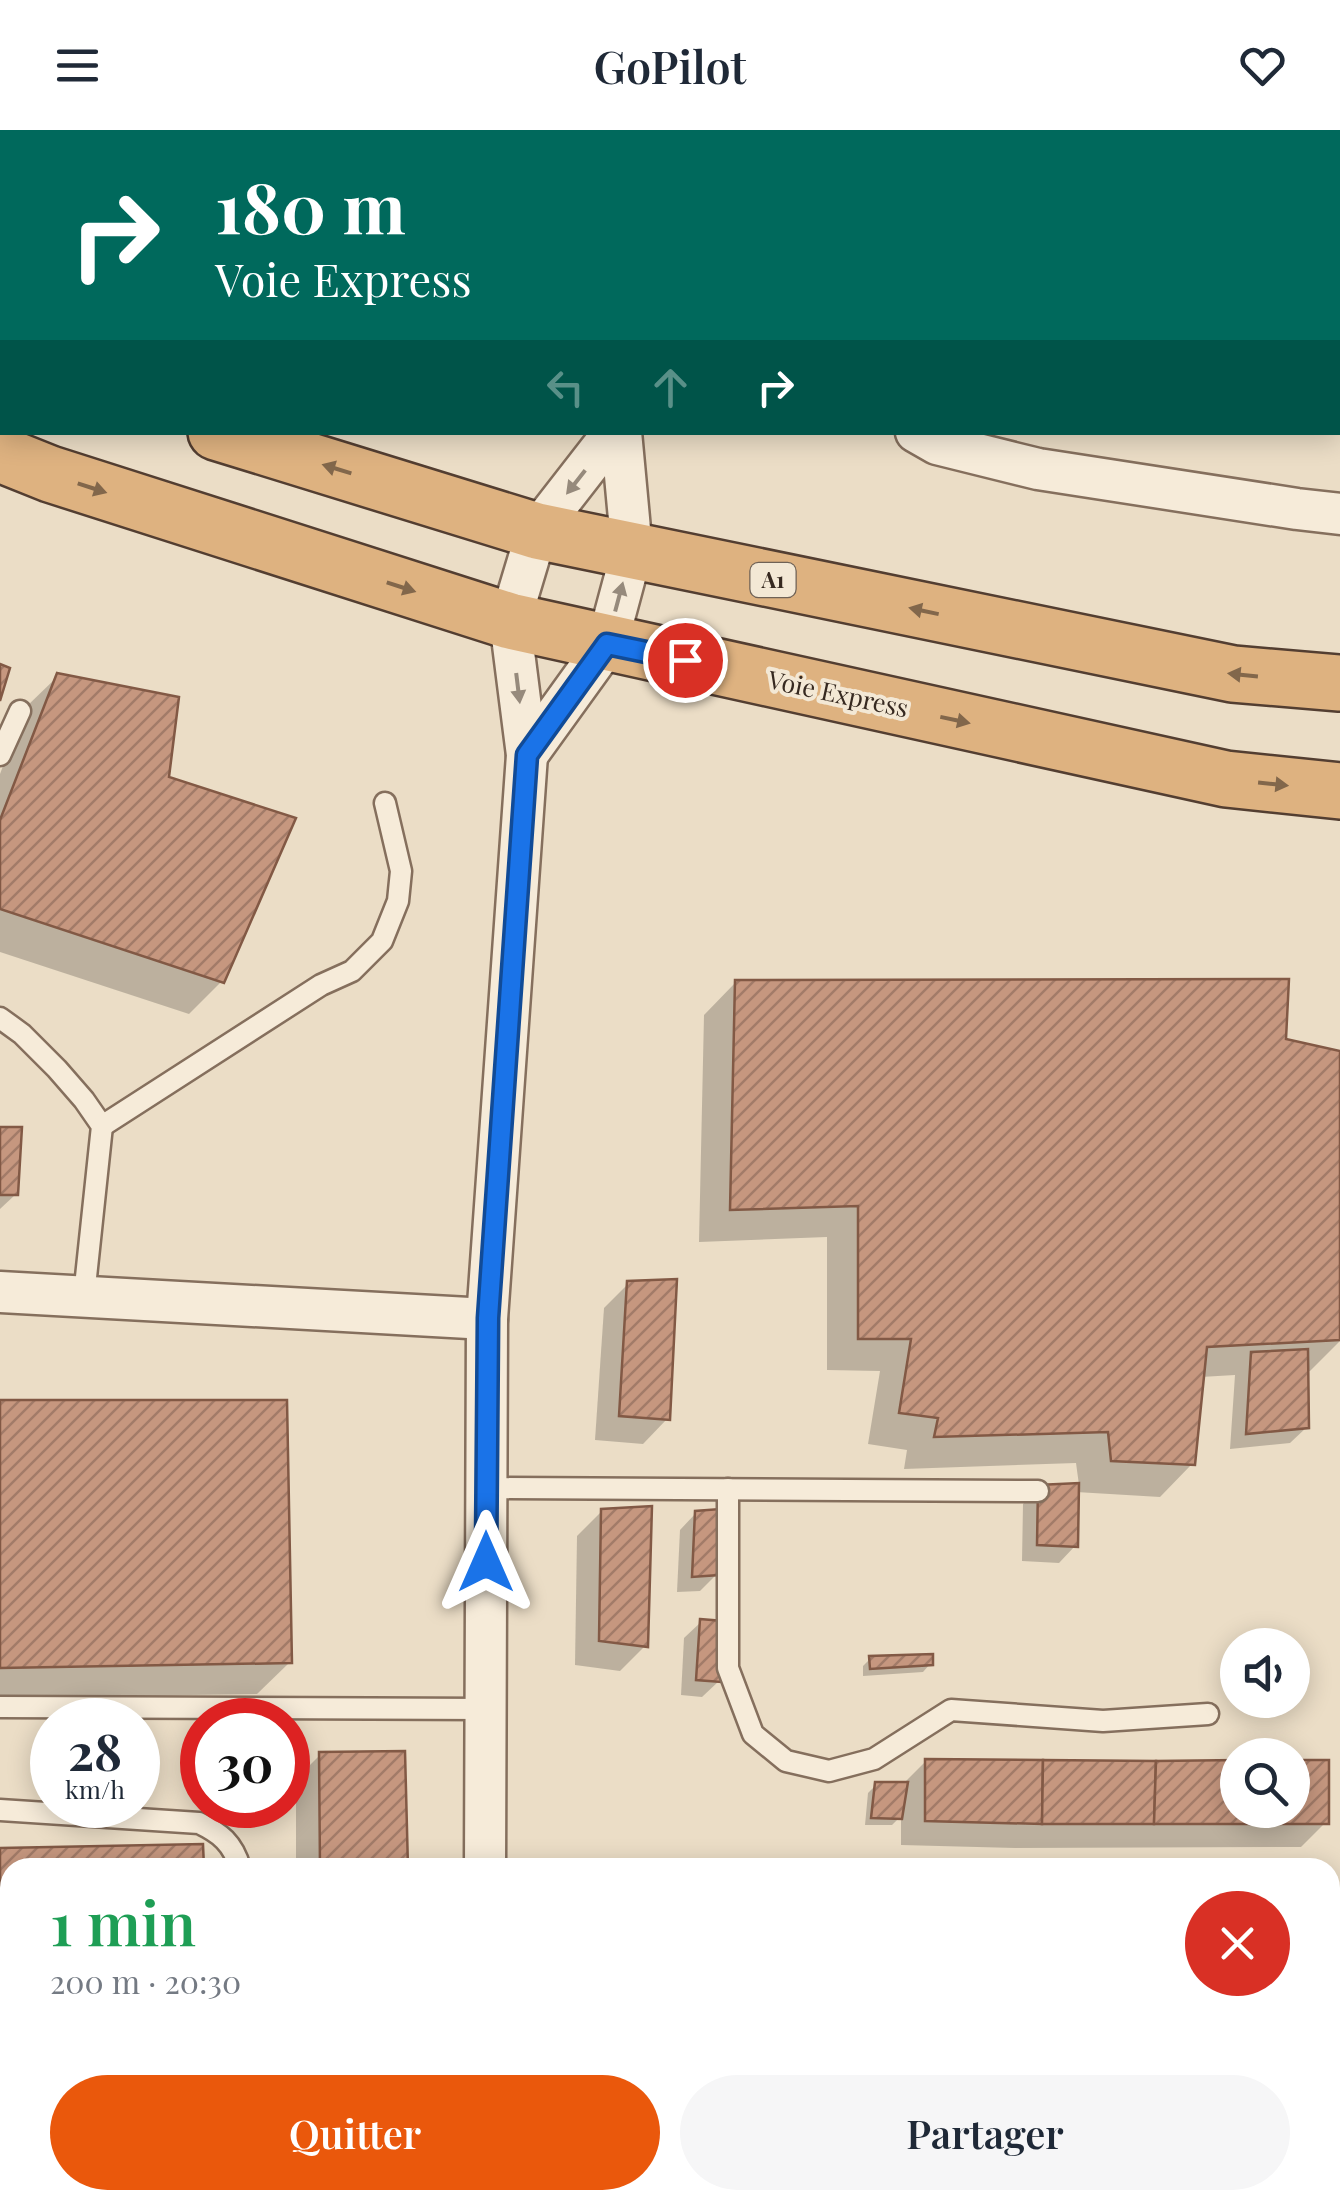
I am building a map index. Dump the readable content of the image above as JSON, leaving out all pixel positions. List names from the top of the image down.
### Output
{
  "streets": {
    "highway": ["A1", "Voie Express"]
  },
  "page": {
    "header": "GoPilot",
    "turn": ["180 m", "Voie Express"],
    "speed": "28 km/h",
    "limit": "30",
    "heading": ["1 min", "200 m · 20:30"],
    "buttons": ["Quitter", "Partager"]
  }
}
